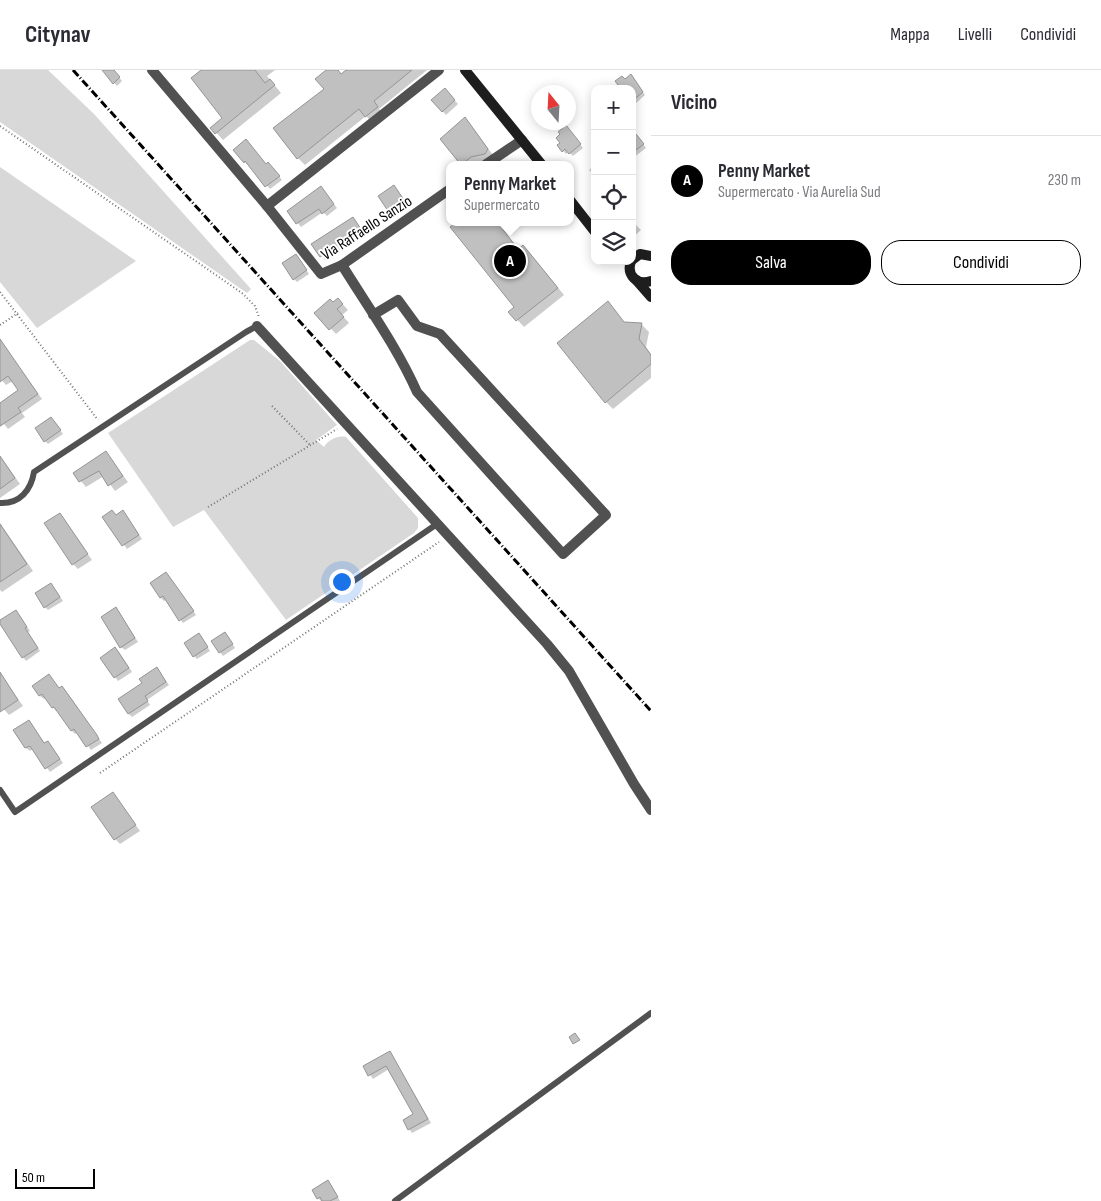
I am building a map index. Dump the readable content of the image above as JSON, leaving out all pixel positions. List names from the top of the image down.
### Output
{
  "streets": {
    "street": ["Via Raffaello Sanzio"]
  },
  "scale_bar": "50 m",
  "north": "top",
  "page": {
    "header": "Citynav",
    "nav": ["Mappa", "Livelli", "Condividi"],
    "heading": "Vicino",
    "map_buttons": ["+", "−"],
    "list": [
      {
        "mark": "A",
        "name": "Penny Market",
        "note": "Supermercato · Via Aurelia Sud",
        "value": "230 m"
      }
    ],
    "popup": ["Penny Market", "Supermercato"],
    "buttons": ["Salva", "Condividi"],
    "pins": "A",
    "scale": "50 m"
  }
}
